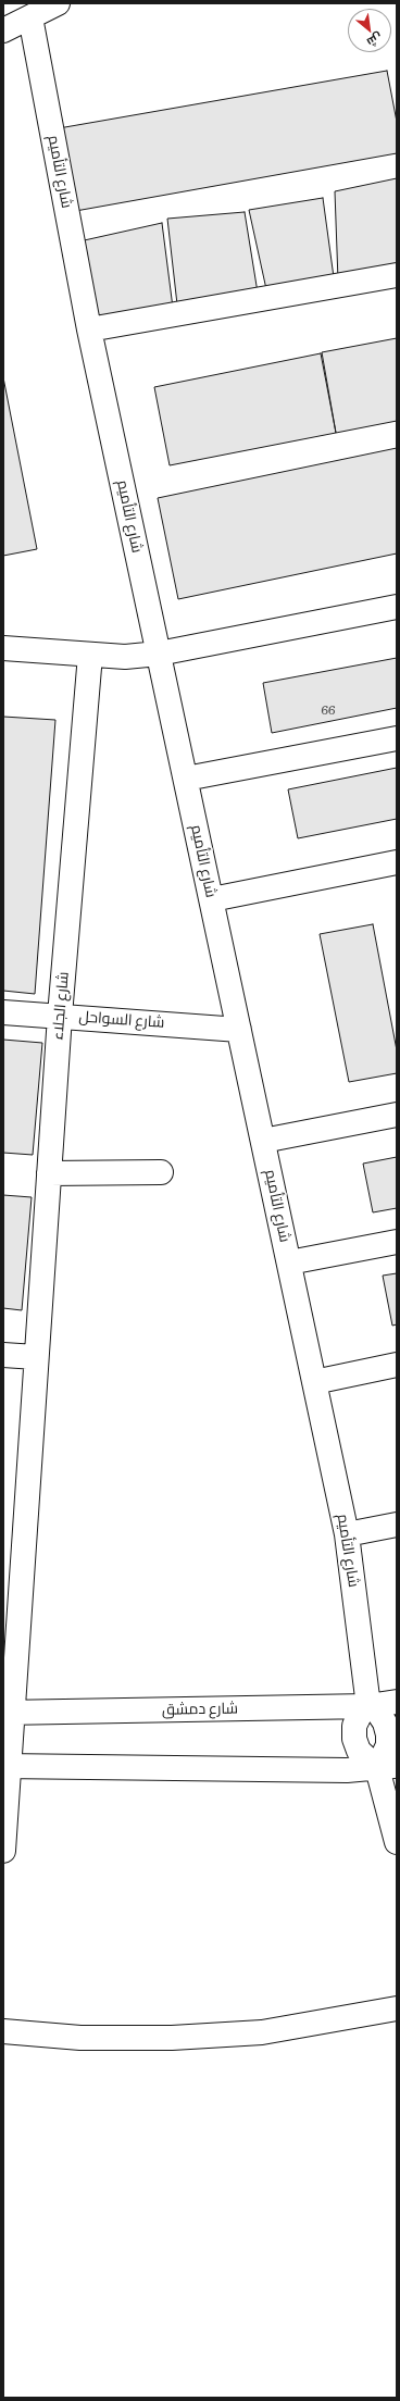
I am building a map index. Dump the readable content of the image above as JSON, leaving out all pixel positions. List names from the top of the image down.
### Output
{
  "streets": {
    "street": [
      "شارع التأميم",
      "شارع الجلاء",
      "شارع السواحل",
      "شارع دمشق"
    ]
  },
  "crossings": [
    ["شارع التأميم", "شارع السواحل"],
    ["شارع التأميم", "شارع دمشق"],
    ["شارع الجلاء", "شارع السواحل"],
    ["شارع الجلاء", "شارع دمشق"]
  ],
  "house_numbers": ["66"],
  "north": "bottom right"
}
